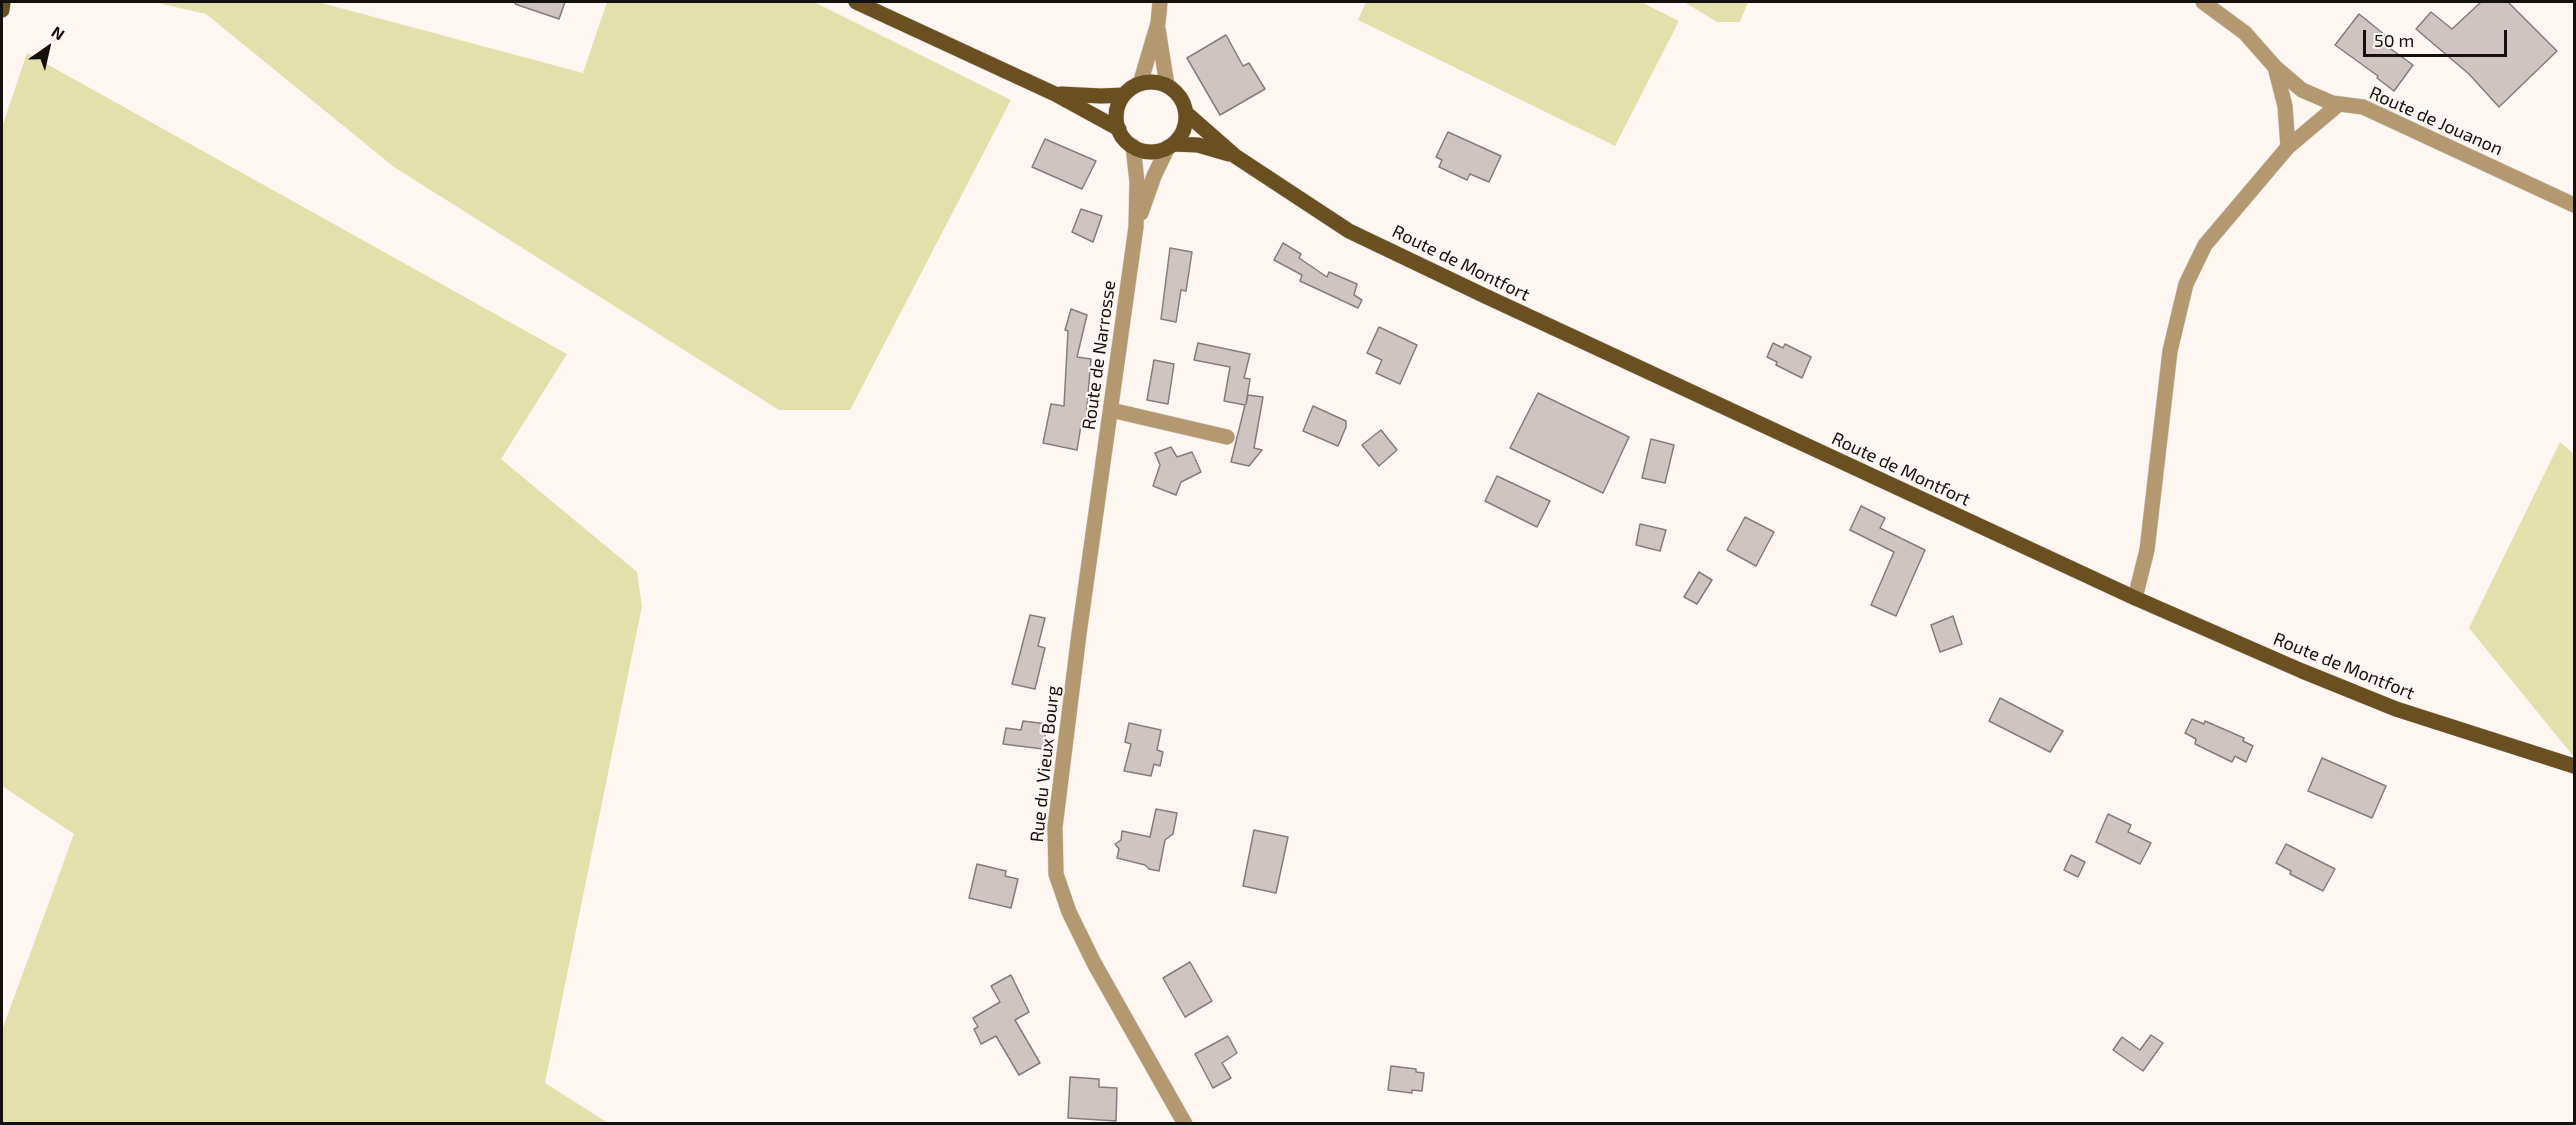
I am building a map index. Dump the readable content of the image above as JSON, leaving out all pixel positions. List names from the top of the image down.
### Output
{
  "streets": {
    "main road": ["Route de Montfort"],
    "street": ["Route de Jouanon", "Route de Narrosse", "Rue du Vieux Bourg"]
  },
  "crossings": [
    ["Route de Montfort", "Route de Narrosse"],
    ["Route de Narrosse", "Rue du Vieux Bourg"]
  ],
  "scale_bar": "50 m",
  "north": "top right"
}
